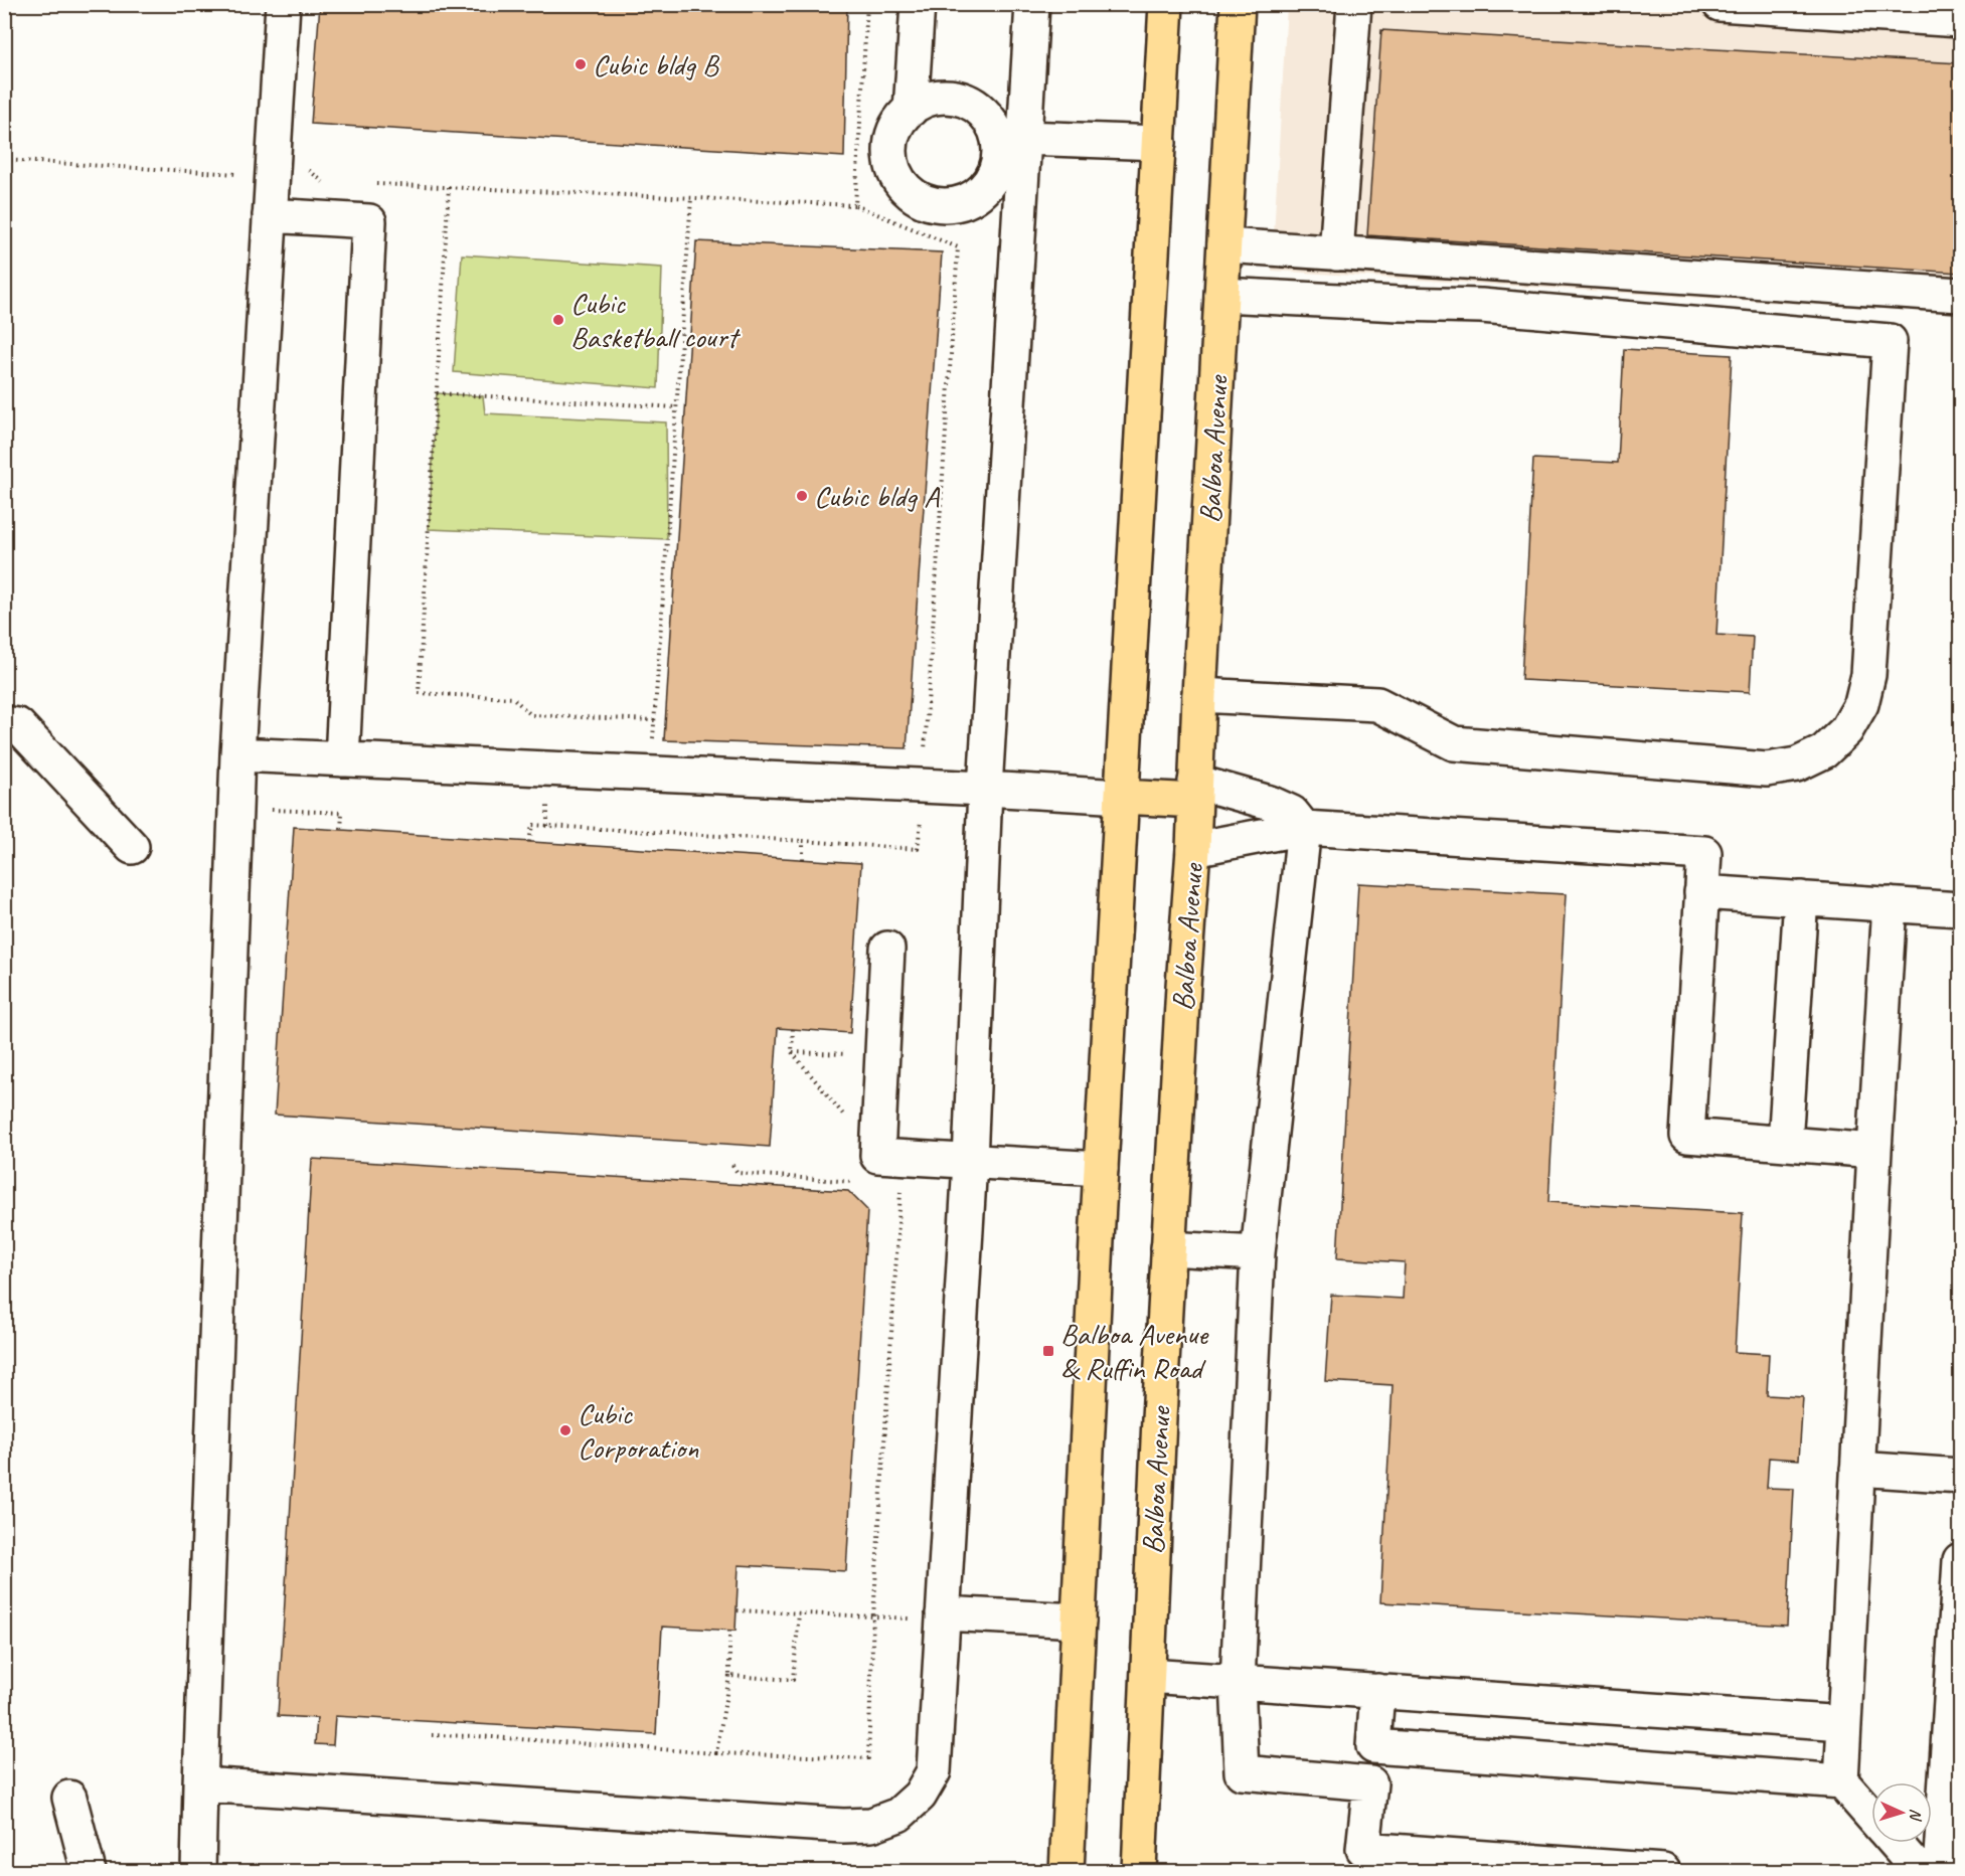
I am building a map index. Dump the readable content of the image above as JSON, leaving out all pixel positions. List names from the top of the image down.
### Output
{
  "streets": {
    "main road": ["Balboa Avenue"]
  },
  "places": {
    "other": [
      "Cubic bldg B",
      "Cubic Basketball court",
      "Cubic bldg A",
      "Cubic Corporation"
    ],
    "transit": ["Balboa Avenue & Ruffin Road"]
  },
  "north": "right"
}
